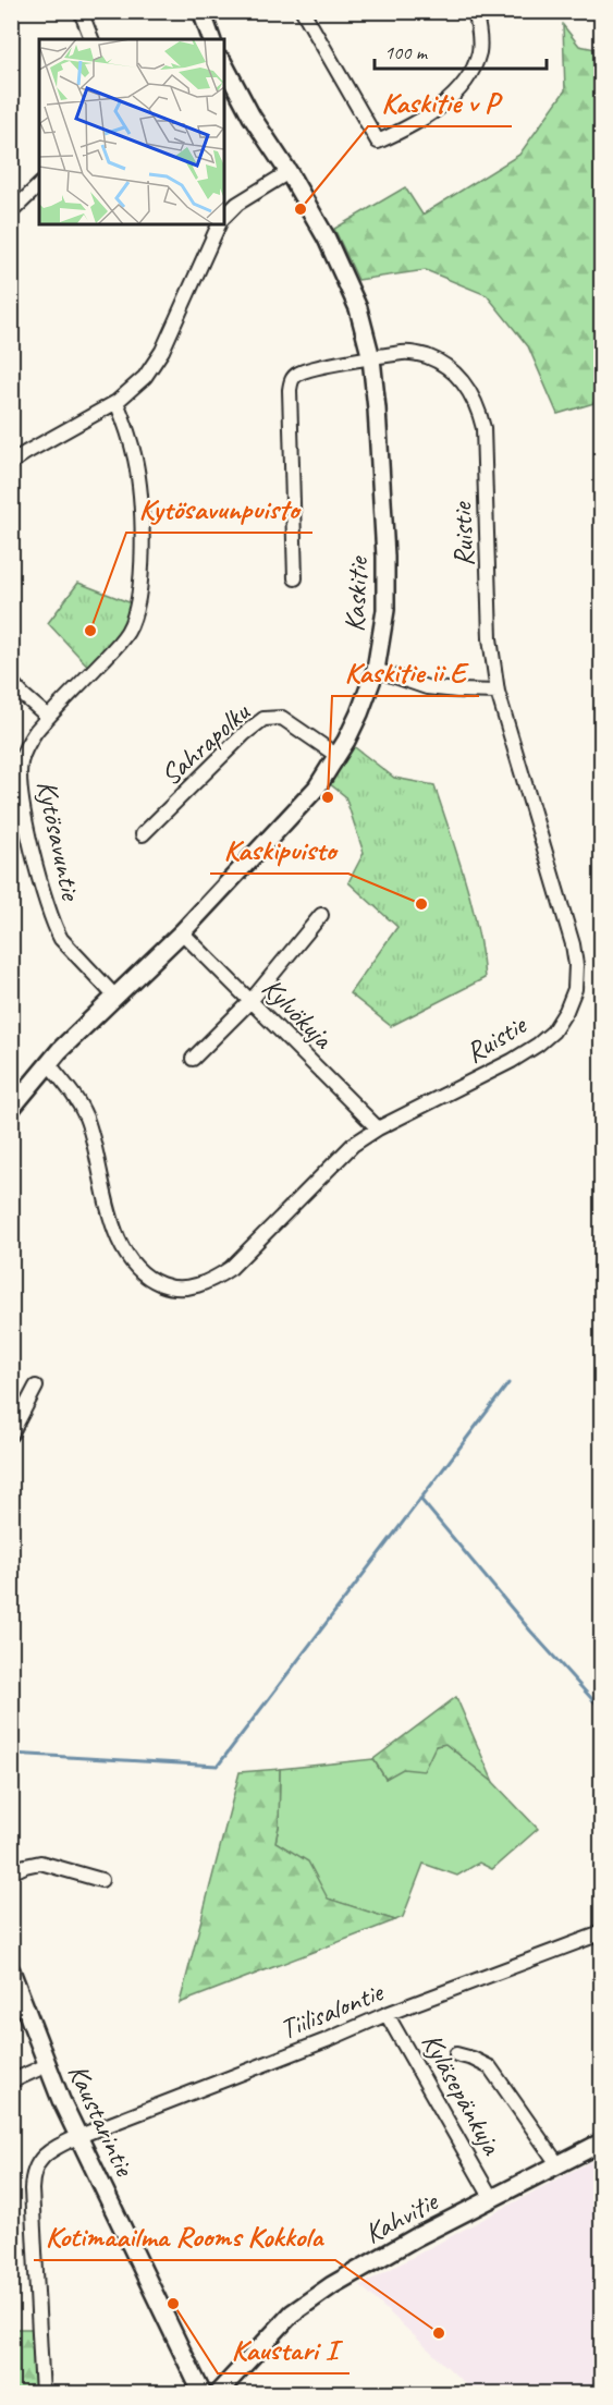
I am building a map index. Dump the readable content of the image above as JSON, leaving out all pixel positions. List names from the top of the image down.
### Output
{
  "streets": {
    "street": [
      "Ruistie",
      "Kaskitie",
      "Sahrapolku",
      "Kytösavuntie",
      "Kylvökuja",
      "Tiilisalontie",
      "Kyläsepänkuja",
      "Kaustarintie",
      "Kahvitie"
    ]
  },
  "crossings": [
    ["Ruistie", "Kaskitie"],
    ["Ruistie", "Kylvökuja"],
    ["Kaskitie", "Sahrapolku"],
    ["Kaskitie", "Kytösavuntie"],
    ["Kaskitie", "Kylvökuja"],
    ["Tiilisalontie", "Kyläsepänkuja"],
    ["Tiilisalontie", "Kaustarintie"],
    ["Kyläsepänkuja", "Kahvitie"]
  ],
  "places": [
    "Kaskitie v P",
    "Kytösavunpuisto",
    "Kaskitie ii E",
    "Kaskipuisto",
    "Kaustari I",
    "Kotimaailma Rooms Kokkola"
  ],
  "scale_bar": "100 m"
}
